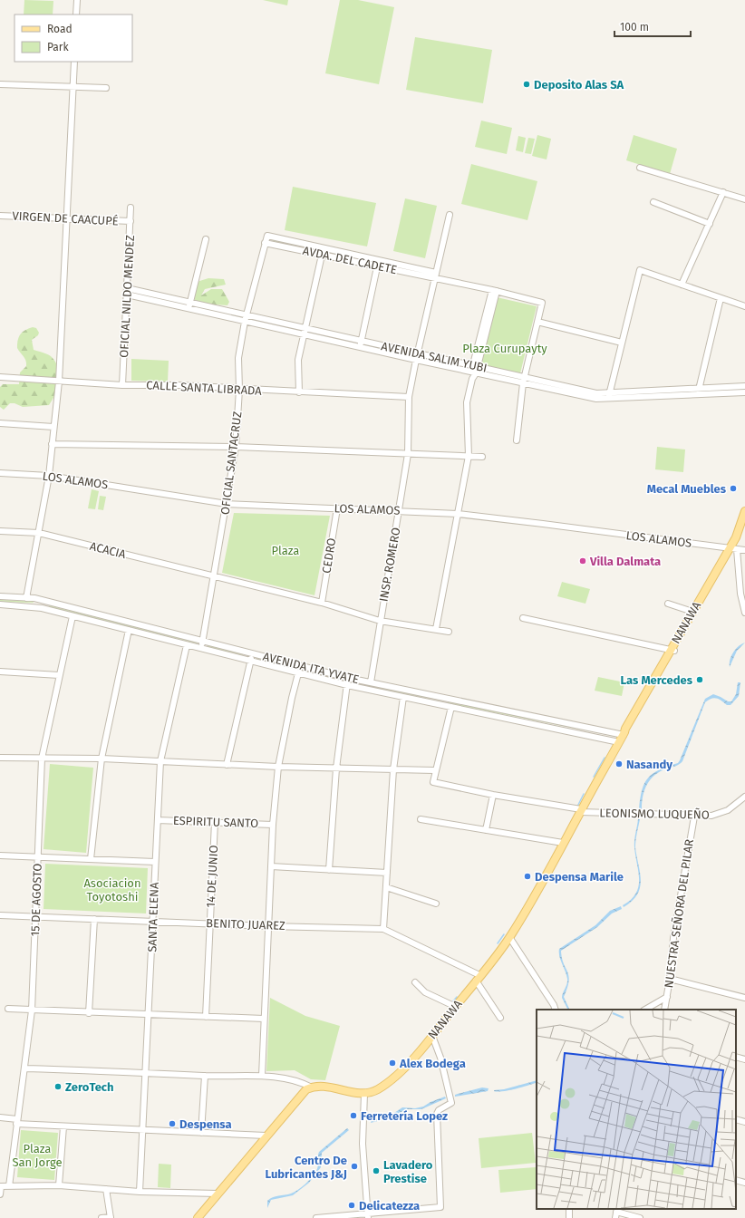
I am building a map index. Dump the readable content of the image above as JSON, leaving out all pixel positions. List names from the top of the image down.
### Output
{
  "streets": {
    "main road": ["NANAWA"],
    "street": [
      "VIRGEN DE CAACUPÉ",
      "AVDA. DEL CADETE",
      "OFICIAL NILDO MENDEZ",
      "AVENIDA SALIM YUBI",
      "CALLE SANTA LIBRADA",
      "OFICIAL SANTACRUZ",
      "LOS ALAMOS",
      "ACACIA",
      "CEDRO",
      "INSP. ROMERO",
      "AVENIDA ITA YVATE",
      "LEONISMO LUQUEÑO",
      "ESPIRITU SANTO",
      "14 DE JUNIO",
      "15 DE AGOSTO",
      "NUESTRA SEÑORA DEL PILAR",
      "SANTA ELENA",
      "BENITO JUAREZ"
    ]
  },
  "crossings": [
    ["VIRGEN DE CAACUPÉ", "OFICIAL NILDO MENDEZ"],
    ["AVDA. DEL CADETE", "OFICIAL SANTACRUZ"],
    ["AVDA. DEL CADETE", "INSP. ROMERO"],
    ["OFICIAL NILDO MENDEZ", "AVENIDA SALIM YUBI"],
    ["OFICIAL NILDO MENDEZ", "CALLE SANTA LIBRADA"],
    ["AVENIDA SALIM YUBI", "OFICIAL SANTACRUZ"],
    ["AVENIDA SALIM YUBI", "INSP. ROMERO"],
    ["CALLE SANTA LIBRADA", "OFICIAL SANTACRUZ"],
    ["CALLE SANTA LIBRADA", "INSP. ROMERO"],
    ["OFICIAL SANTACRUZ", "LOS ALAMOS"],
    ["OFICIAL SANTACRUZ", "ACACIA"],
    ["OFICIAL SANTACRUZ", "AVENIDA ITA YVATE"],
    ["LOS ALAMOS", "CEDRO"],
    ["LOS ALAMOS", "INSP. ROMERO"],
    ["LOS ALAMOS", "NANAWA"],
    ["ACACIA", "CEDRO"],
    ["ACACIA", "INSP. ROMERO"],
    ["INSP. ROMERO", "AVENIDA ITA YVATE"],
    ["NANAWA", "AVENIDA ITA YVATE"],
    ["NANAWA", "LEONISMO LUQUEÑO"],
    ["NANAWA", "BENITO JUAREZ"],
    ["AVENIDA ITA YVATE", "15 DE AGOSTO"],
    ["AVENIDA ITA YVATE", "SANTA ELENA"],
    ["LEONISMO LUQUEÑO", "NUESTRA SEÑORA DEL PILAR"],
    ["ESPIRITU SANTO", "14 DE JUNIO"],
    ["ESPIRITU SANTO", "SANTA ELENA"],
    ["14 DE JUNIO", "BENITO JUAREZ"],
    ["15 DE AGOSTO", "BENITO JUAREZ"],
    ["SANTA ELENA", "BENITO JUAREZ"]
  ],
  "parks": [
    "Plaza Curupayty",
    "Plaza",
    "Asociacion Toyotoshi",
    "Plaza San Jorge"
  ],
  "places": [
    "Deposito Alas SA",
    "Mecal Muebles",
    "Villa Dalmata",
    "Las Mercedes",
    "Nasandy",
    "Despensa Marile",
    "Alex Bodega",
    "ZeroTech",
    "Ferretería Lopez",
    "Despensa",
    "Centro De Lubricantes J&J",
    "Lavadero Prestise",
    "Delicatezza"
  ],
  "legend": ["Road", "Park"],
  "scale_bar": "100 m"
}
